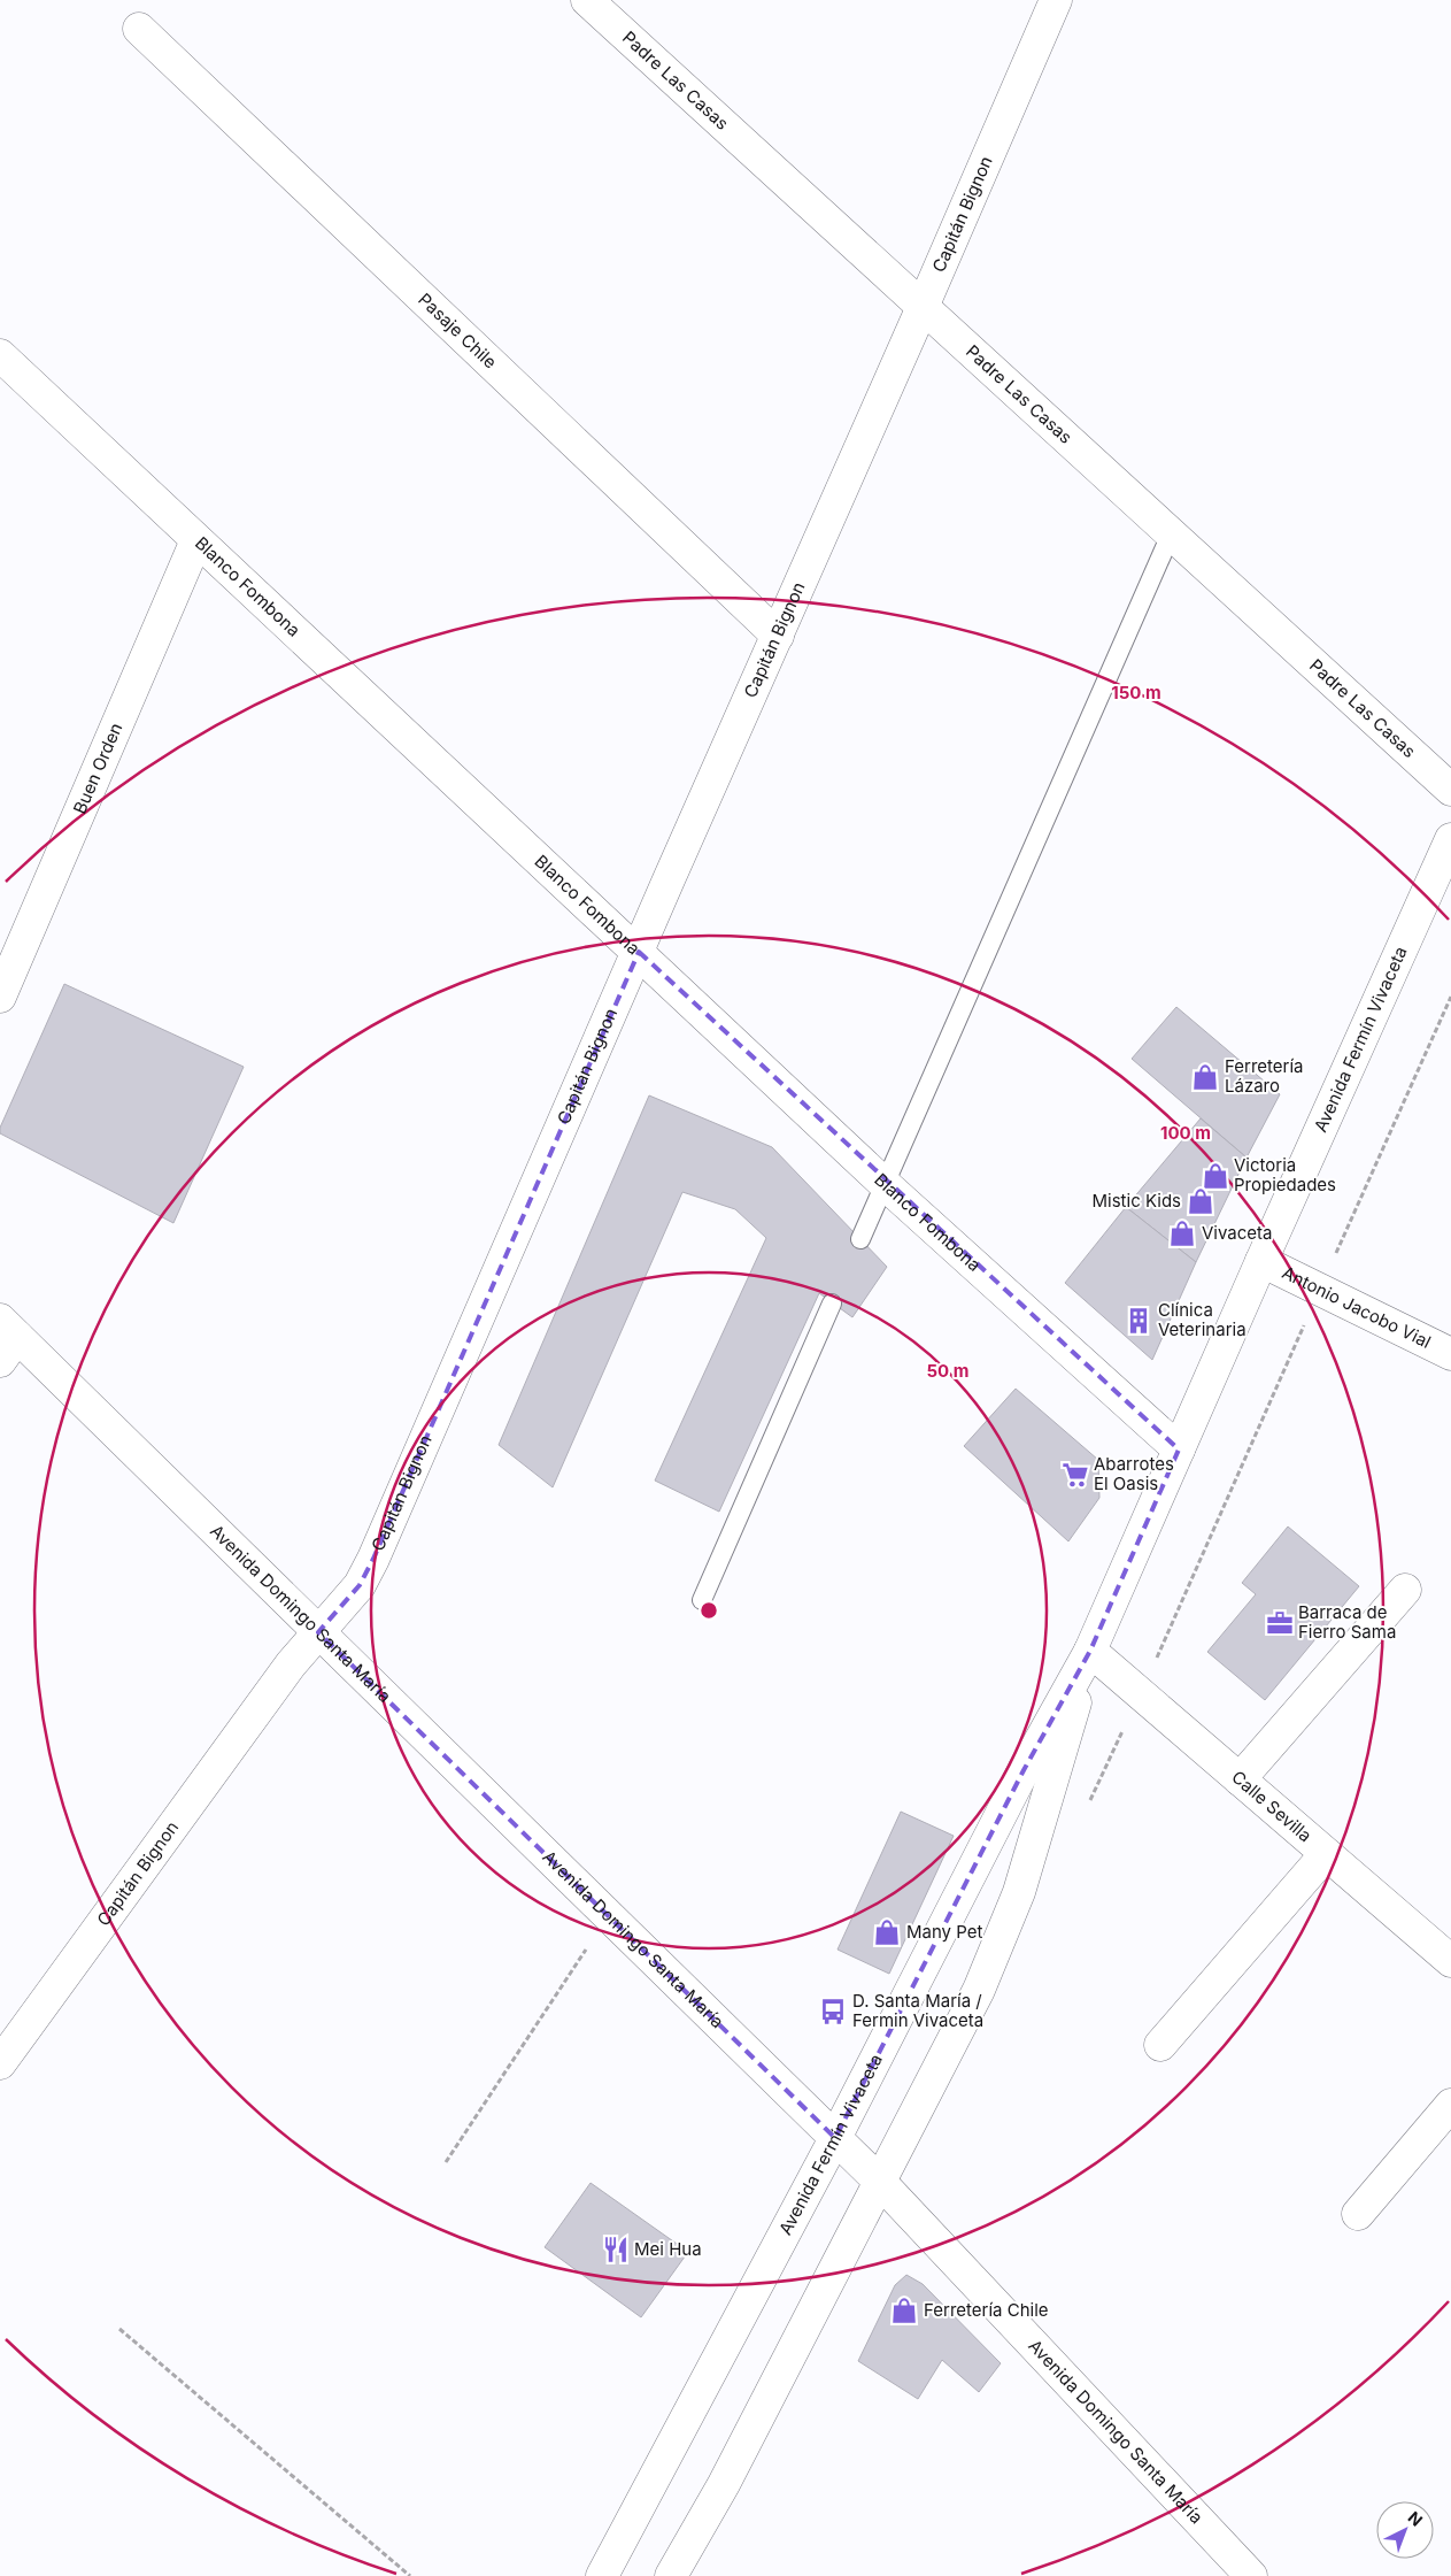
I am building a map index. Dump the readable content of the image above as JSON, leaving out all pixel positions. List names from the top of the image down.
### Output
{
  "streets": {
    "street": [
      "Padre Las Casas",
      "Capitán Bignon",
      "Pasaje Chile",
      "Blanco Fombona",
      "Buen Orden",
      "Avenida Fermín Vivaceta",
      "Antonio Jacobo Vial",
      "Avenida Domingo Santa María",
      "Calle Sevilla"
    ]
  },
  "crossings": [
    ["Padre Las Casas", "Capitán Bignon"],
    ["Capitán Bignon", "Pasaje Chile"],
    ["Capitán Bignon", "Blanco Fombona"],
    ["Capitán Bignon", "Avenida Domingo Santa María"],
    ["Blanco Fombona", "Buen Orden"],
    ["Blanco Fombona", "Avenida Fermín Vivaceta"],
    ["Avenida Fermín Vivaceta", "Antonio Jacobo Vial"],
    ["Avenida Fermín Vivaceta", "Avenida Domingo Santa María"],
    ["Avenida Fermín Vivaceta", "Calle Sevilla"]
  ],
  "places": {
    "shop": [
      "Ferretería Lázaro",
      "Victoria Propiedades",
      "Mistic Kids",
      "Vivaceta",
      "Many Pet",
      "Ferretería Chile"
    ],
    "building": ["Clínica Veterinaria"],
    "supermarket": ["Abarrotes El Oasis"],
    "office": ["Barraca de Fierro Sama"],
    "bus stop": ["D. Santa María / Fermin Vivaceta"],
    "restaurant": ["Mei Hua"]
  },
  "north": "top right",
  "rings": ["150 m", "100 m", "50 m"]
}
